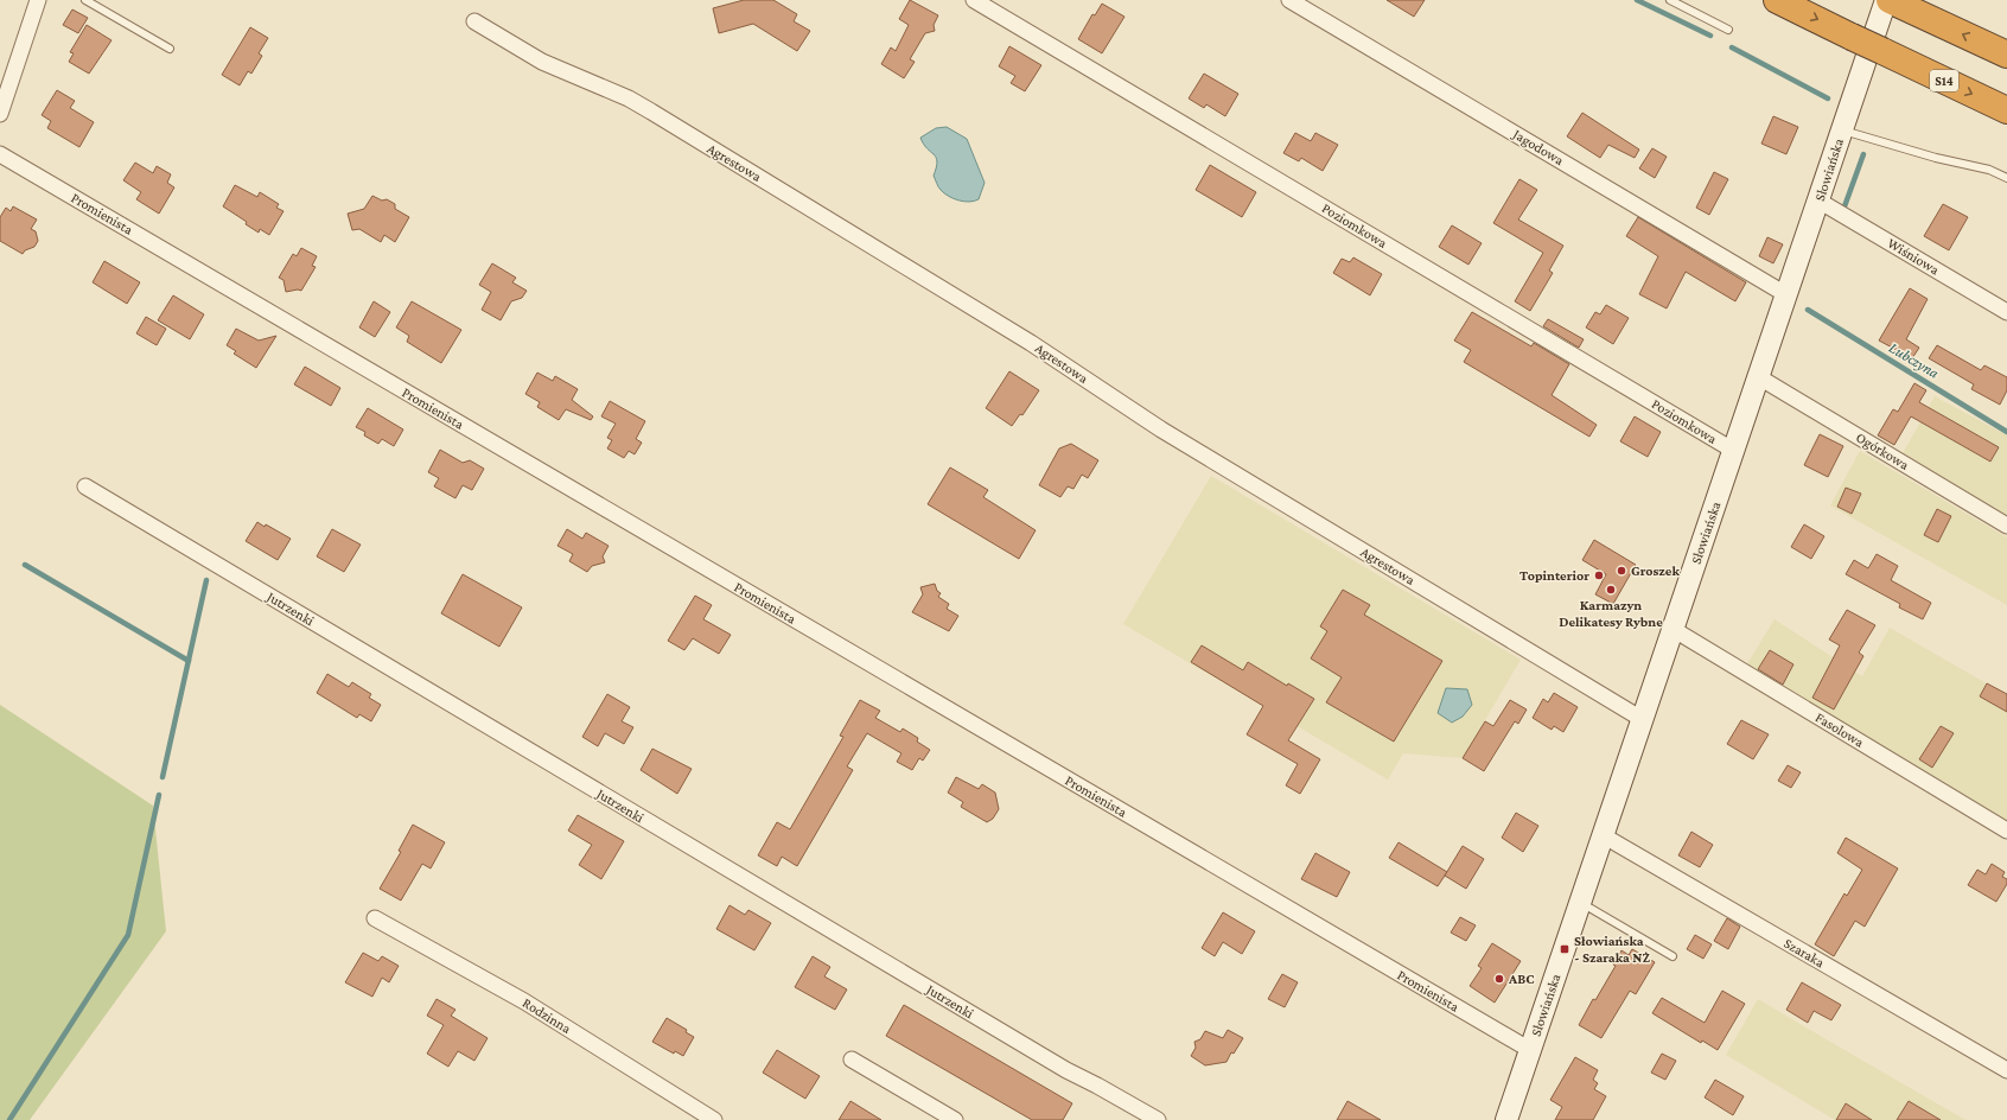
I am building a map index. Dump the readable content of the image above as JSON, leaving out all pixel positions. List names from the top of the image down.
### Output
{
  "streets": {
    "highway": ["S14"],
    "street": [
      "Jagodowa",
      "Agrestowa",
      "Słowiańska",
      "Promienista",
      "Poziomkowa",
      "Wiśniowa",
      "Ogórkowa",
      "Jutrzenki",
      "Fasolowa",
      "Szaraka",
      "Rodzinna"
    ]
  },
  "crossings": [
    ["Jagodowa", "Słowiańska"],
    ["Agrestowa", "Słowiańska"],
    ["Słowiańska", "Promienista"],
    ["Słowiańska", "Poziomkowa"],
    ["Słowiańska", "Wiśniowa"],
    ["Słowiańska", "Ogórkowa"],
    ["Słowiańska", "Fasolowa"],
    ["Słowiańska", "Szaraka"]
  ],
  "water": ["Lubczyna"],
  "places": {
    "other": [
      "Groszek",
      "Topinterior",
      "Karmazyn Delikatesy Rybne",
      "ABC"
    ],
    "transit": ["Słowiańska - Szaraka NŻ"]
  }
}
